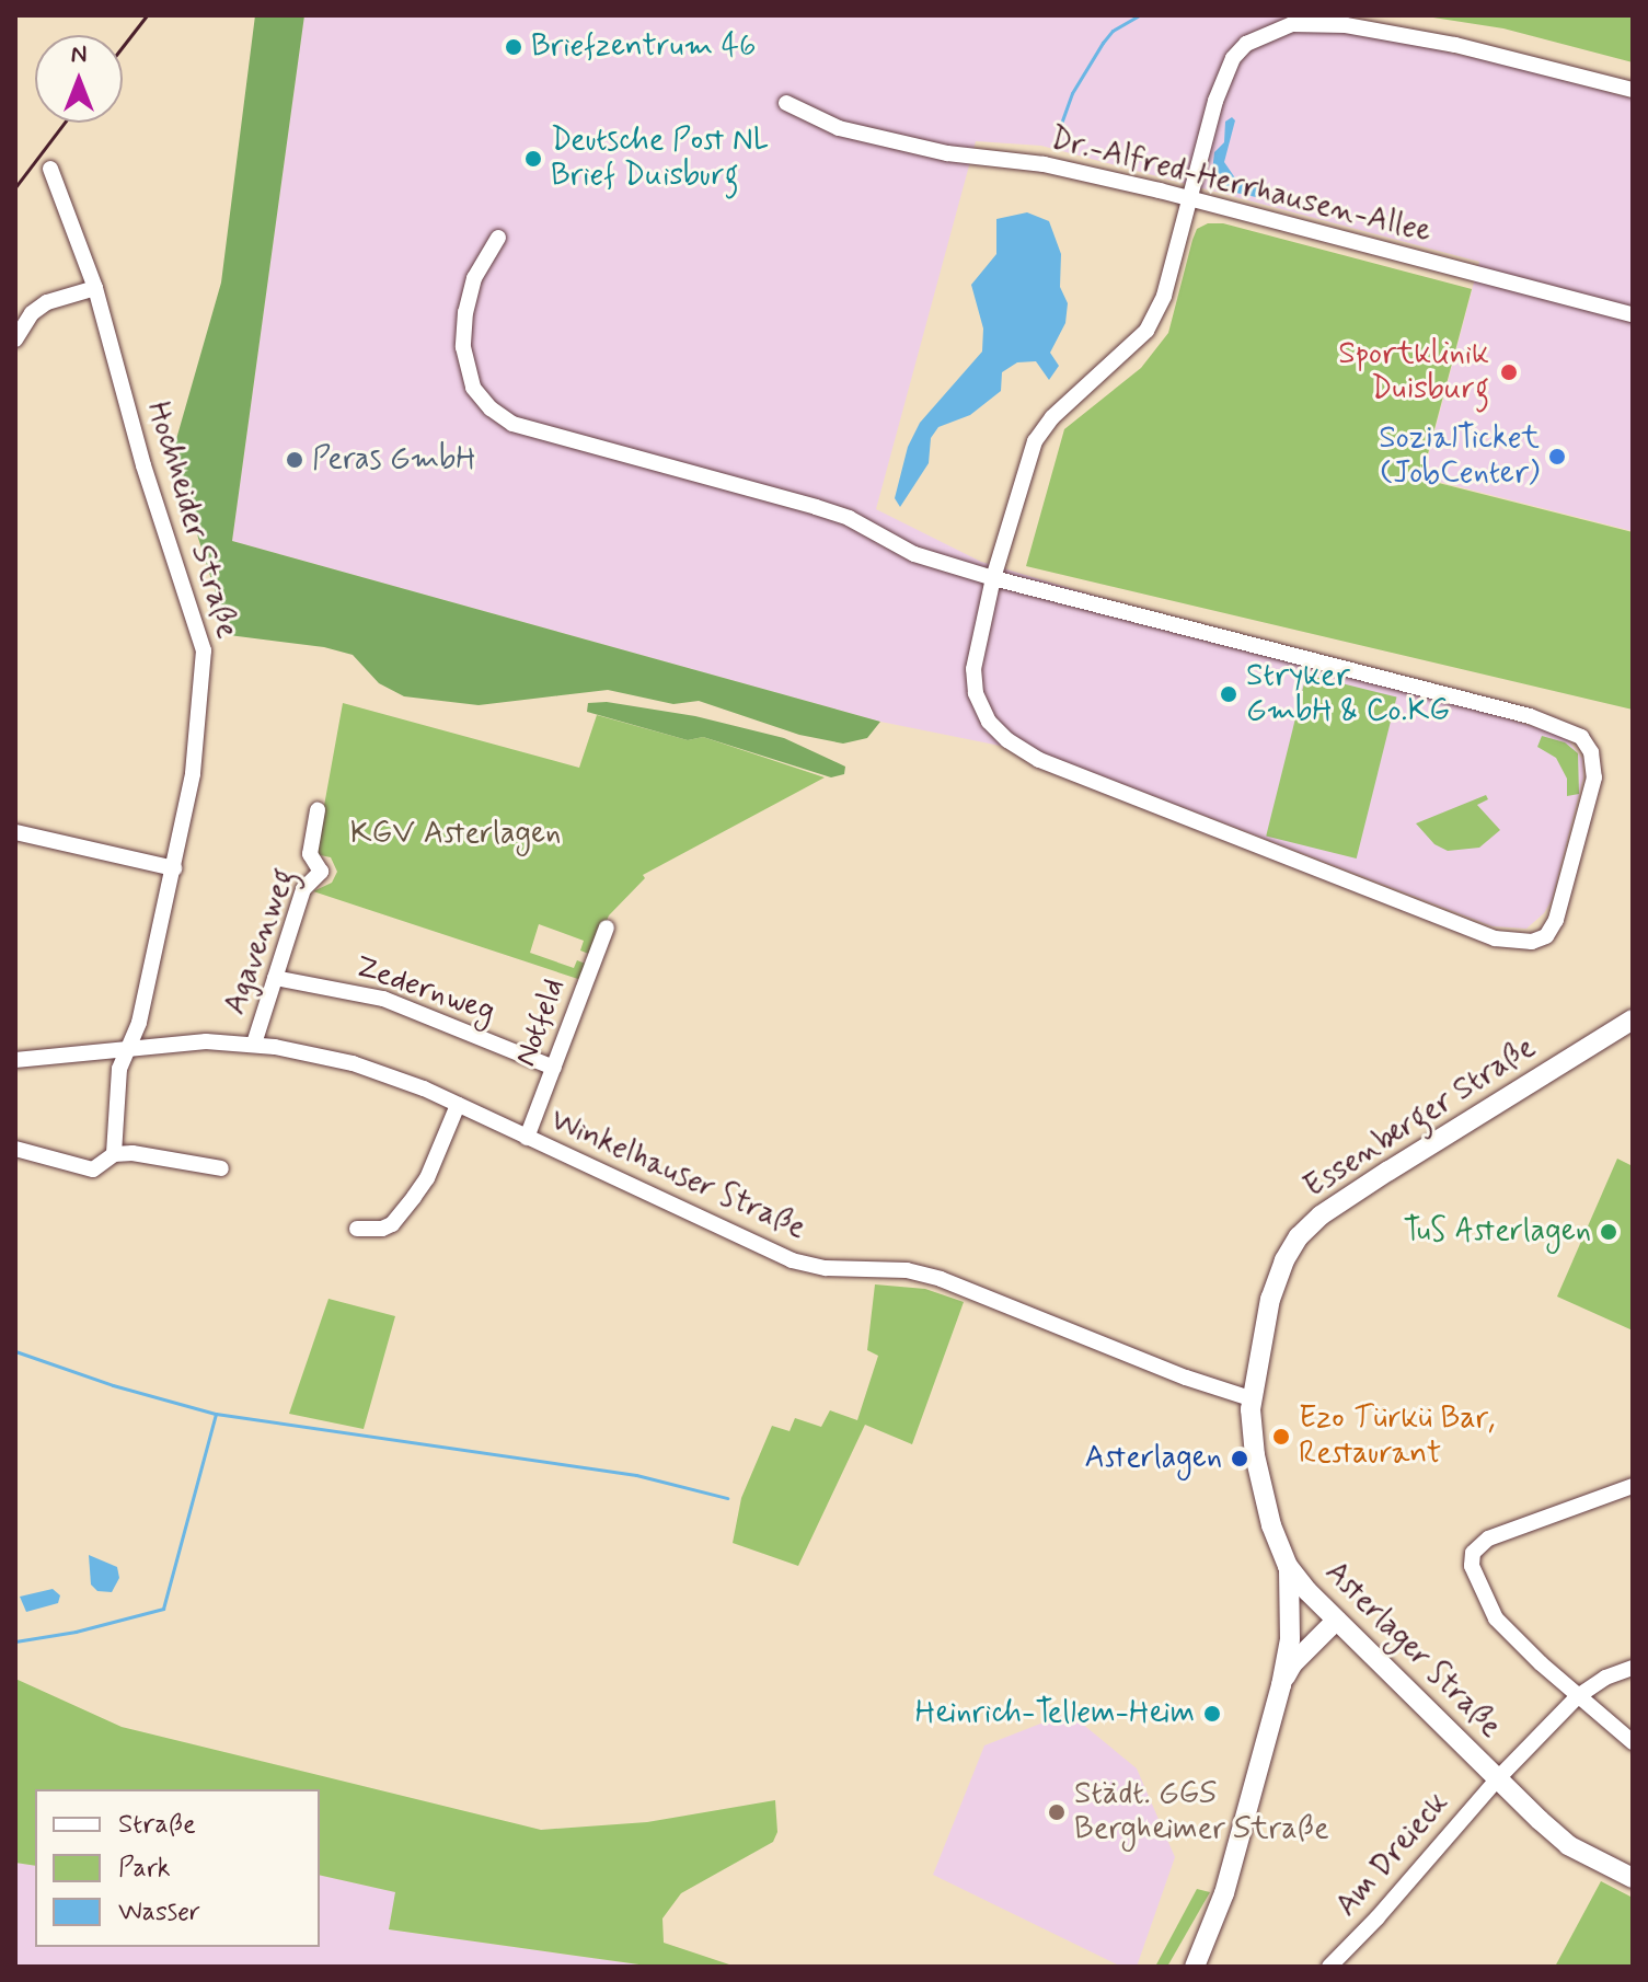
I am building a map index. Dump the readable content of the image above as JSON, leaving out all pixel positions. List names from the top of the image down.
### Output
{
  "streets": {
    "main road": ["Essenberger Straße", "Asterlager Straße"],
    "street": [
      "Dr.-Alfred-Herrhausen-Allee",
      "Hochheider Straße",
      "Agavenweg",
      "Zedernweg",
      "Notfeld",
      "Winkelhauser Straße",
      "Am Dreieck"
    ]
  },
  "crossings": [
    ["Hochheider Straße", "Winkelhauser Straße"],
    ["Agavenweg", "Zedernweg"],
    ["Agavenweg", "Winkelhauser Straße"],
    ["Zedernweg", "Notfeld"],
    ["Notfeld", "Winkelhauser Straße"],
    ["Essenberger Straße", "Winkelhauser Straße"],
    ["Essenberger Straße", "Asterlager Straße"],
    ["Winkelhauser Straße", "Asterlager Straße"],
    ["Asterlager Straße", "Am Dreieck"]
  ],
  "parks": ["KGV Asterlagen"],
  "places": [
    "Briefzentrum 46",
    "Deutsche Post NL Brief Duisburg",
    "Sportklinik Duisburg",
    "SozialTicket (JobCenter)",
    "Peras GmbH",
    "Stryker GmbH & Co.KG",
    "TuS Asterlagen",
    "Ezo Türkü Bar, Restaurant",
    "Asterlagen",
    "Heinrich-Tellem-Heim",
    "Städt. GGS Bergheimer Straße"
  ],
  "legend": ["Straße", "Park", "Wasser"],
  "north": "top"
}
